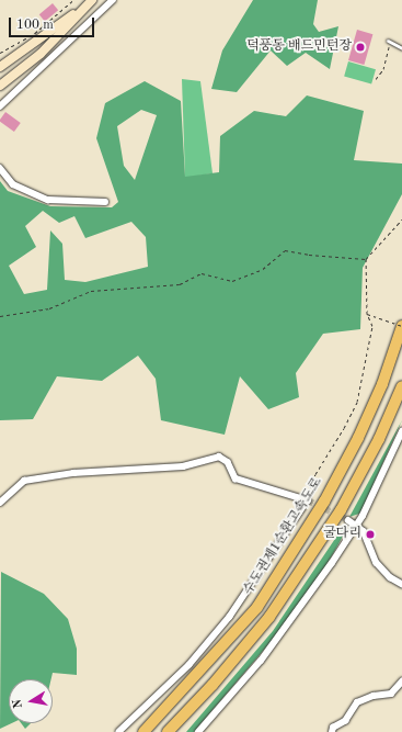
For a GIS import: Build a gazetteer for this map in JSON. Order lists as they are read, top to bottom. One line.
{"streets":{"highway":["수도권제1순환고속도로"]},"places":["덕풍동 배드민턴장","굴다리"],"scale_bar":"100 m","north":"left"}
